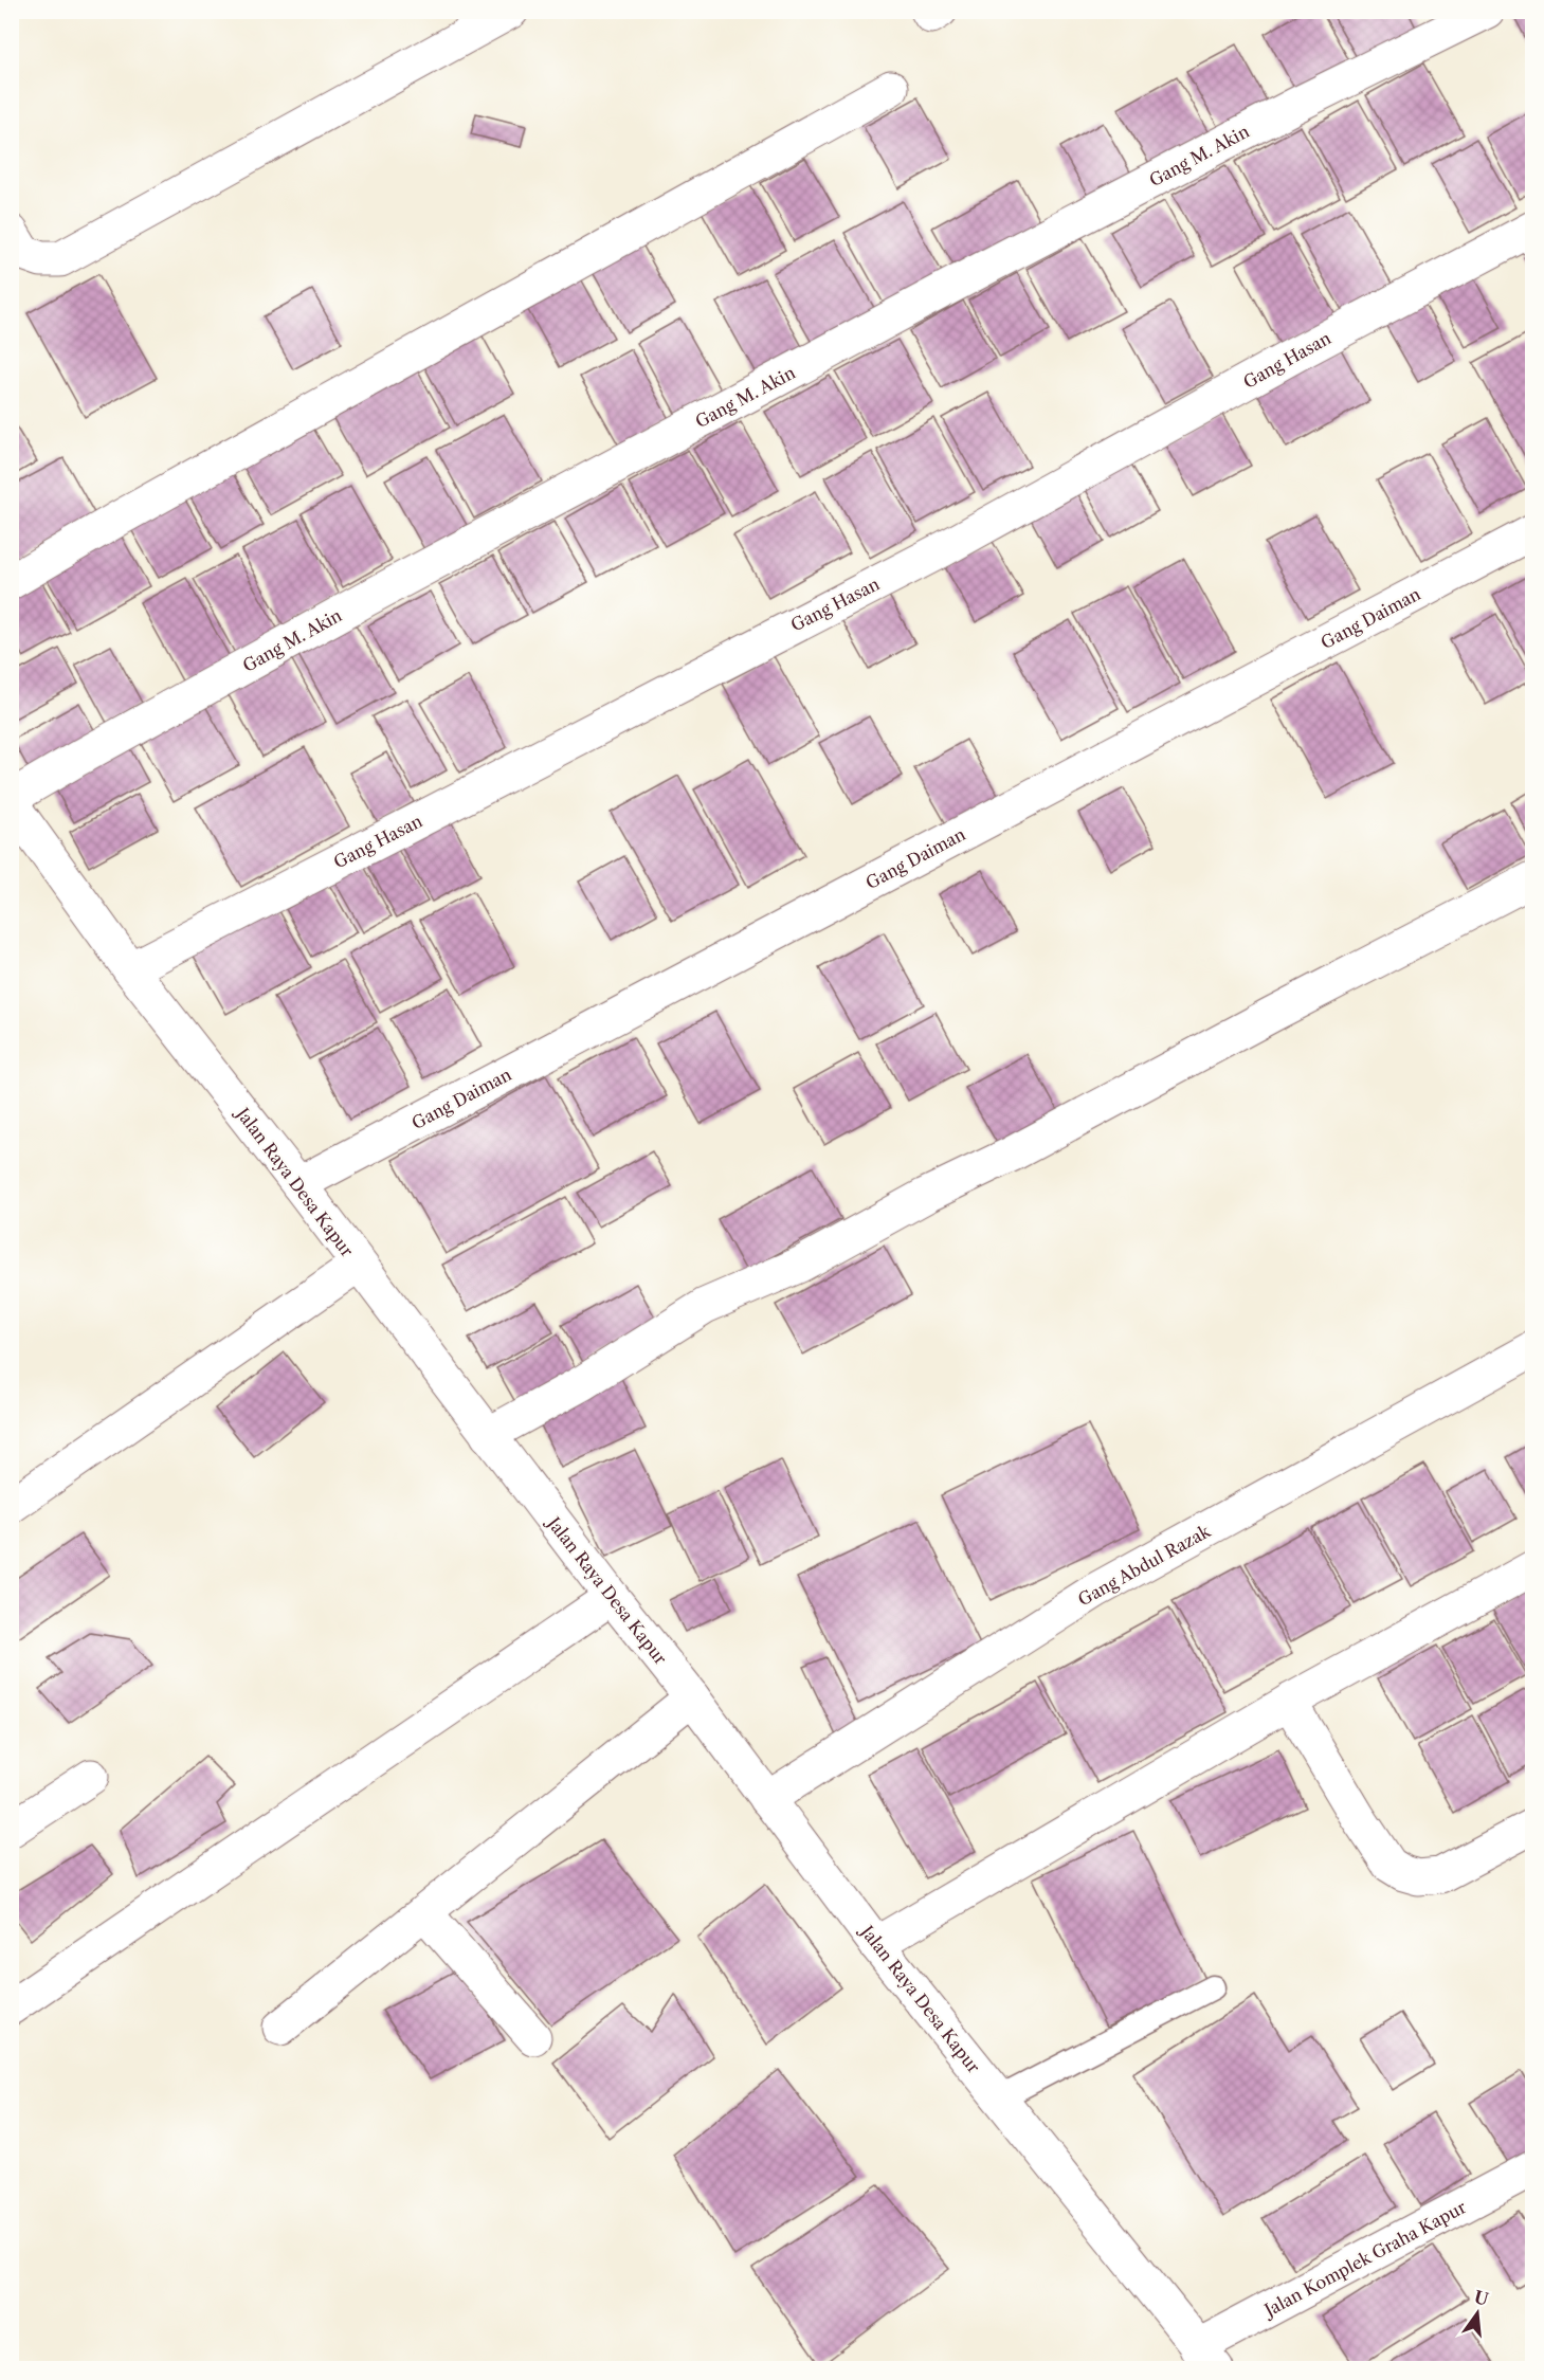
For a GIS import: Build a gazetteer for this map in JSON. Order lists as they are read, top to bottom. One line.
{"streets":{"street":["Gang M. Akin","Gang Hasan","Gang Daiman","Jalan Raya Desa Kapur","Gang Abdul Razak","Jalan Komplek Graha Kapur"]},"crossings":[["Gang M. Akin","Jalan Raya Desa Kapur"],["Gang Hasan","Jalan Raya Desa Kapur"],["Gang Daiman","Jalan Raya Desa Kapur"],["Jalan Raya Desa Kapur","Gang Abdul Razak"],["Jalan Raya Desa Kapur","Jalan Komplek Graha Kapur"]],"north":"top"}
